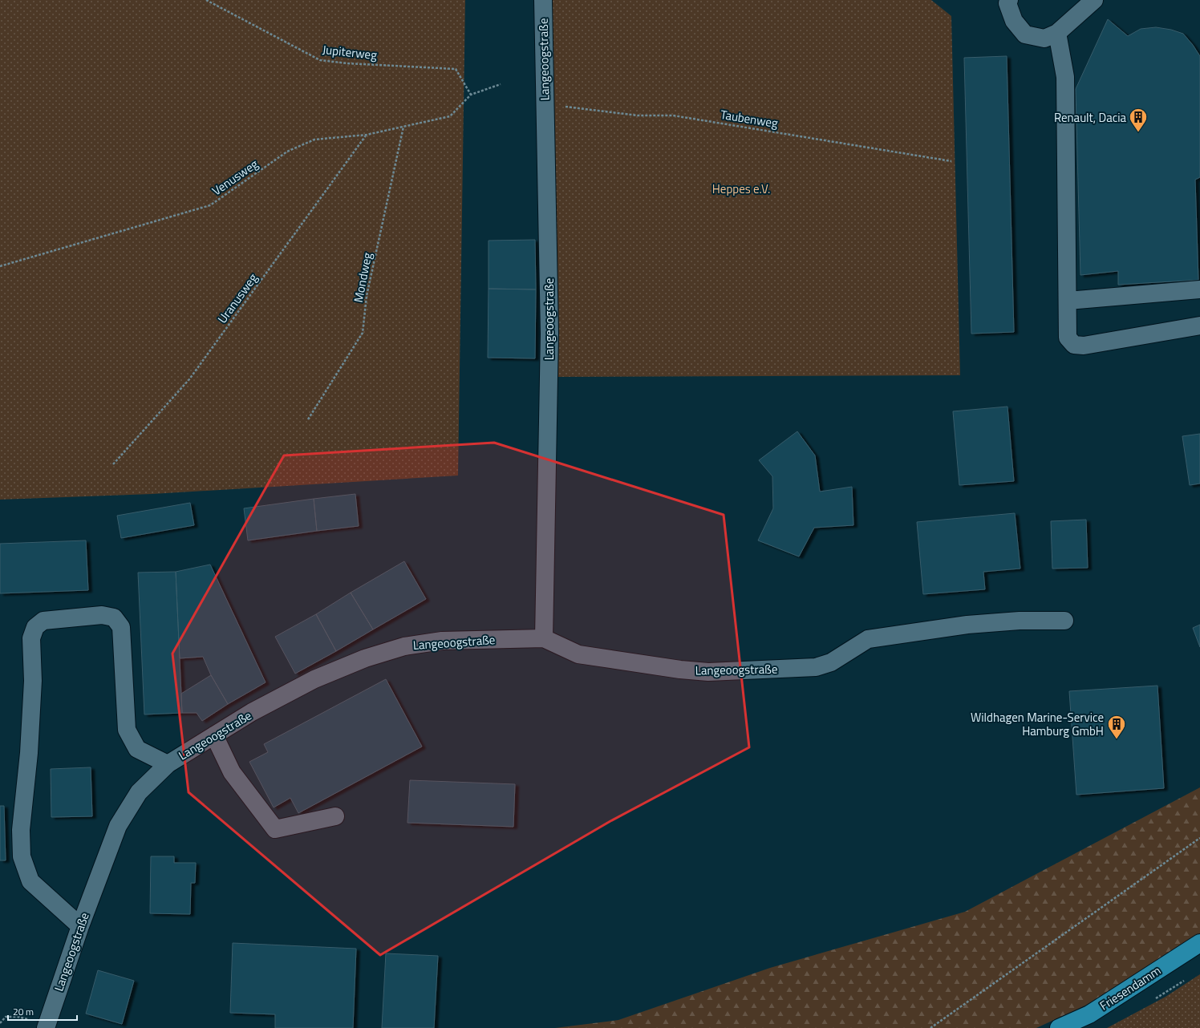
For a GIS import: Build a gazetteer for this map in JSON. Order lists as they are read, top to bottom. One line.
{"streets":{"main road":["Friesendamm"],"street":["Langeoogstraße"],"path":["Jupiterweg","Taubenweg","Venusweg","Mondweg","Uranusweg"]},"crossings":[["Jupiterweg","Venusweg"],["Langeoogstraße","Taubenweg"],["Venusweg","Mondweg"],["Venusweg","Uranusweg"]],"parks":["Heppes e.V."],"places":{"building":["Renault, Dacia","Wildhagen Marine-Service Hamburg GmbH"]},"scale_bar":"20 m"}
